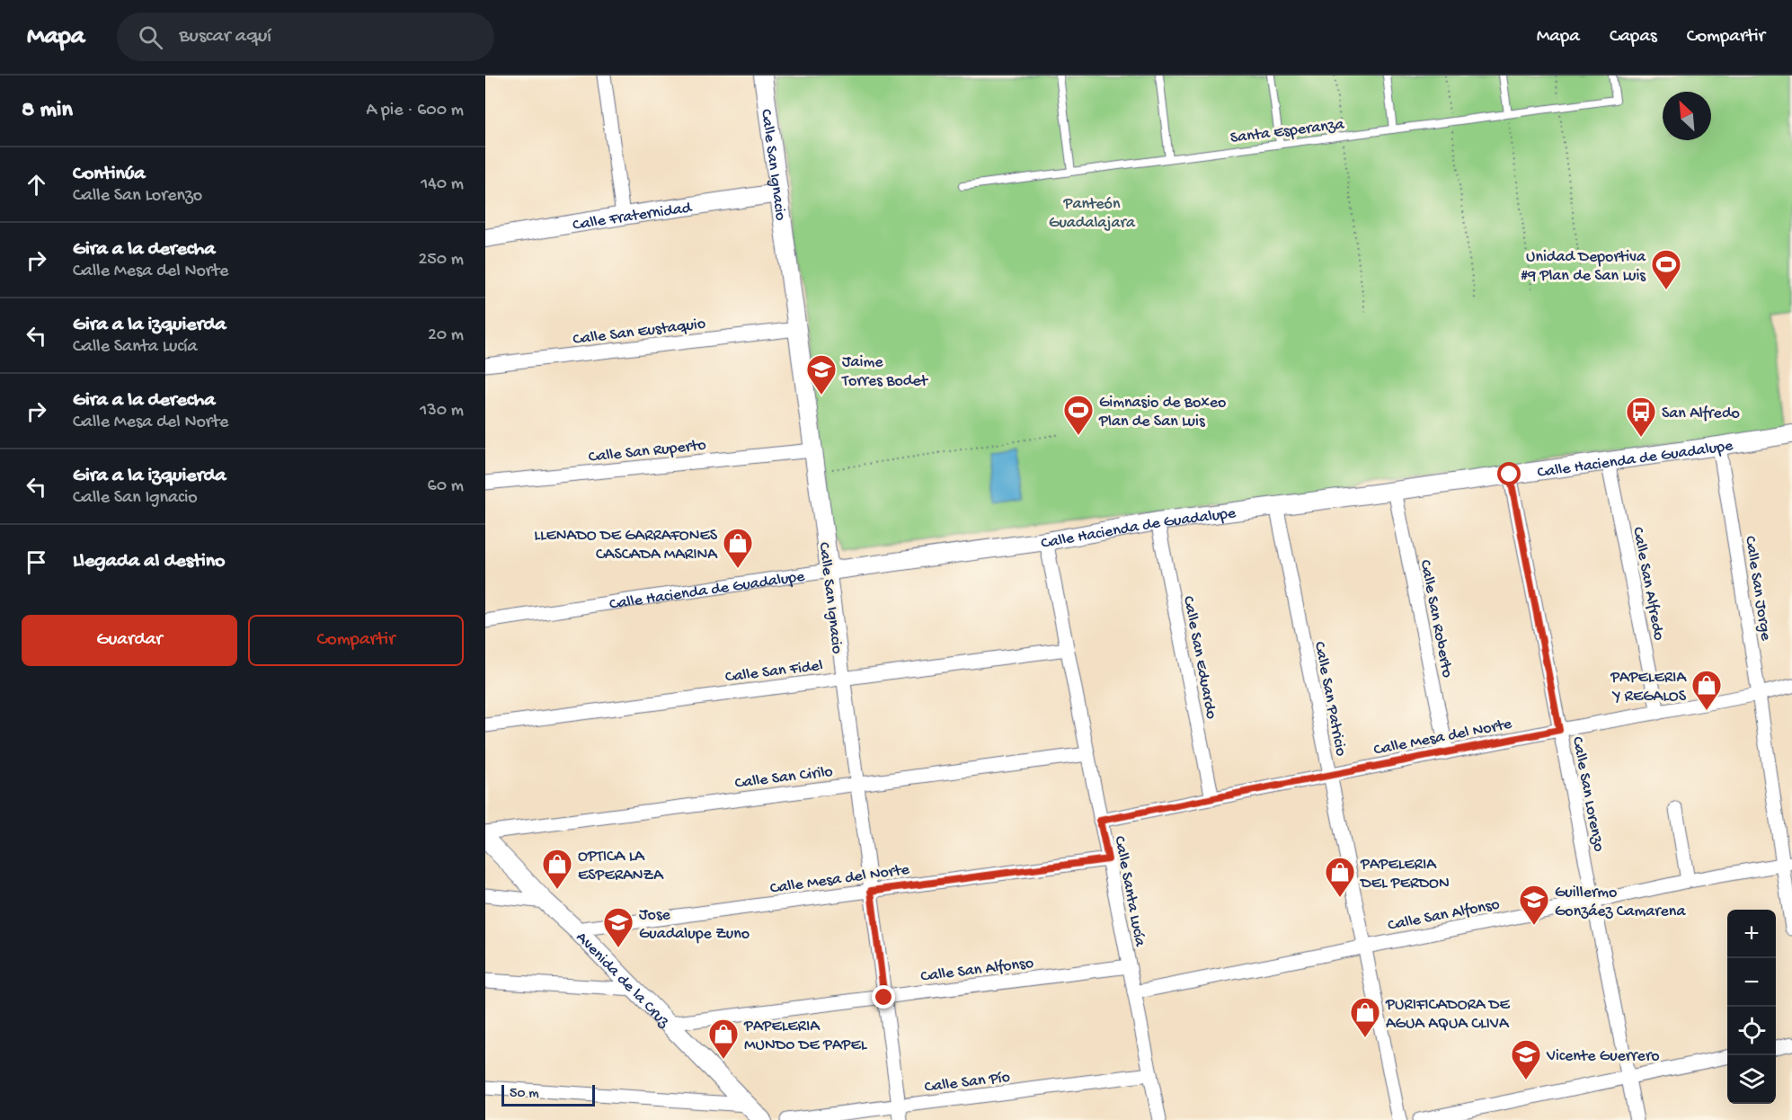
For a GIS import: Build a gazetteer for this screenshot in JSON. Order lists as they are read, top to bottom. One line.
{"streets":{"street":["Calle San Ignacio","Calle Fraternidad","Calle San Eustaquio","Calle San Ruperto","Calle Hacienda de Guadalupe","Calle San Alfredo","Calle San Jorge","Calle San Roberto","Calle San Eduardo","Calle San Fidel","Calle San Patricio","Calle Mesa del Norte","Calle San Cirilo","Calle San Lorenzo","Calle Santa Lucía","Calle San Alfonso","Avenida de la Cruz","Calle San Pío"],"lane":["Santa Esperanza"]},"crossings":[["Calle San Ignacio","Calle Fraternidad"],["Calle San Ignacio","Calle San Eustaquio"],["Calle San Ignacio","Calle San Ruperto"],["Calle San Ignacio","Calle Hacienda de Guadalupe"],["Calle San Ignacio","Calle San Fidel"],["Calle San Ignacio","Calle Mesa del Norte"],["Calle San Ignacio","Calle San Cirilo"],["Calle San Ignacio","Calle San Alfonso"],["Calle San Ignacio","Calle San Pío"],["Calle Hacienda de Guadalupe","Calle San Alfredo"],["Calle Hacienda de Guadalupe","Calle San Jorge"],["Calle Hacienda de Guadalupe","Calle San Roberto"],["Calle Hacienda de Guadalupe","Calle San Eduardo"],["Calle Hacienda de Guadalupe","Calle San Patricio"],["Calle Hacienda de Guadalupe","Calle San Lorenzo"],["Calle Hacienda de Guadalupe","Calle Santa Lucía"],["Calle San Alfredo","Calle Mesa del Norte"],["Calle San Jorge","Calle Mesa del Norte"],["Calle San Jorge","Calle San Alfonso"],["Calle San Roberto","Calle Mesa del Norte"],["Calle San Eduardo","Calle Mesa del Norte"],["Calle San Fidel","Calle Santa Lucía"],["Calle San Patricio","Calle Mesa del Norte"],["Calle San Patricio","Calle San Alfonso"],["Calle Mesa del Norte","Calle San Lorenzo"],["Calle Mesa del Norte","Calle Santa Lucía"],["Calle Mesa del Norte","Avenida de la Cruz"],["Calle San Cirilo","Calle Santa Lucía"],["Calle San Lorenzo","Calle San Alfonso"],["Calle Santa Lucía","Calle San Alfonso"],["Calle Santa Lucía","Calle San Pío"],["Calle San Alfonso","Avenida de la Cruz"]],"parks":["Panteón Guadalajara"],"places":{"sports":["Unidad Deportiva #9 Plan de San Luis","Gimnasio de Boxeo Plan de San Luis"],"school or university":["Jaime Torres Bodet","Guillermo Gonzáez Camarena","Jose Guadalupe Zuno","Vicente Guerrero"],"bus stop":["San Alfredo"],"shop":["LLENADO DE GARRAFONES CASCADA MARINA","PAPELERIA Y REGALOS","OPTICA LA ESPERANZA","PAPELERIA DEL PERDON","PURIFICADORA DE AGUA AQUA CLIVA","PAPELERIA MUND0 DE PAPEL"]},"scale_bar":"50 m","north":"top left","page":{"header":"Mapa","search":"Buscar aquí","nav":["Mapa","Capas","Compartir"],"heading":["8 min","A pie · 600 m"],"list":[["Continúa","Calle San Lorenzo","140 m"],["Gira a la derecha","Calle Mesa del Norte","250 m"],["Gira a la izquierda","Calle Santa Lucía","20 m"],["Gira a la derecha","Calle Mesa del Norte","130 m"],["Gira a la izquierda","Calle San Ignacio","60 m"],"Llegada al destino"],"buttons":["Guardar","Compartir"],"map_buttons":["+","−"],"scale":"50 m"}}
